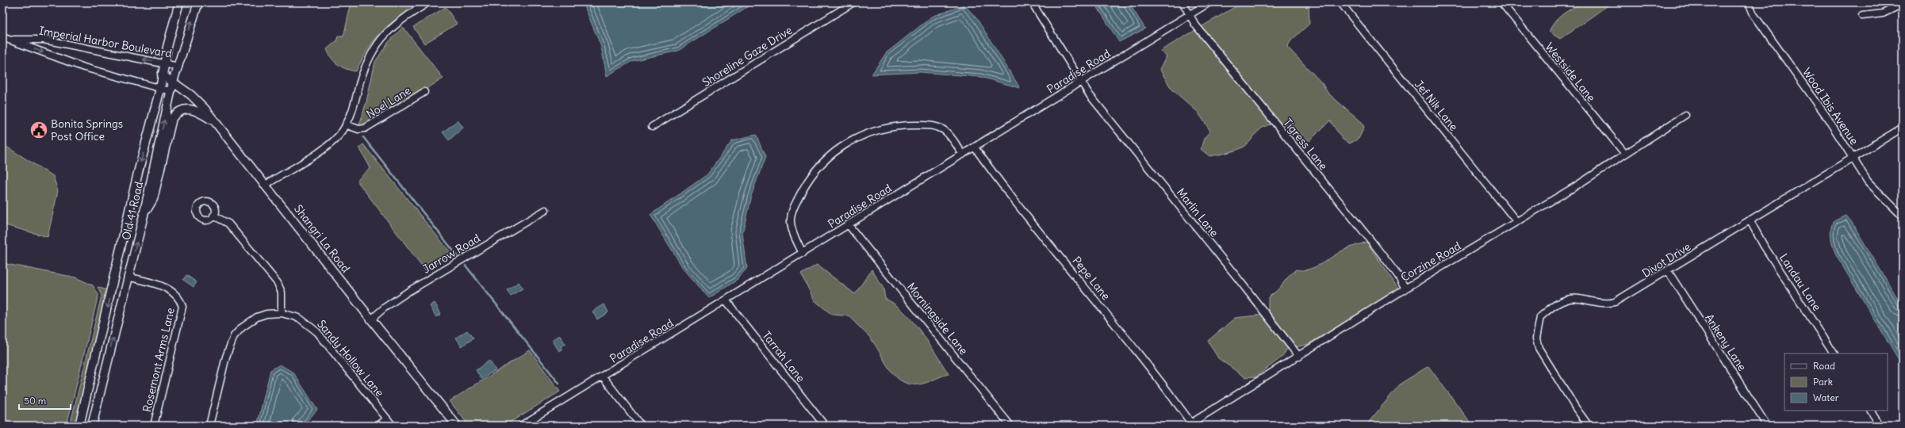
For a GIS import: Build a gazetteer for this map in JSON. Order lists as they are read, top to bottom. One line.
{"streets":{"street":["Imperial Harbor Boulevard","Shoreline Gaze Drive","Paradise Road","Westside Lane","Noel Lane","Jef Nik Lane","Wood Ibis Avenue","Tigress Lane","Old 41 Road","Marlin Lane","Shangri La Road","Jarrow Road","Divot Drive","Corzine Road","Pepe Lane","Landau Lane","Morningside Lane","Ankeny Lane","Tarrah Lane","Sandy Hollow Lane","Rosemont Arms Lane"]},"crossings":[["Imperial Harbor Boulevard","Old 41 Road"],["Paradise Road","Tigress Lane"],["Paradise Road","Marlin Lane"],["Paradise Road","Pepe Lane"],["Paradise Road","Morningside Lane"],["Paradise Road","Tarrah Lane"],["Westside Lane","Corzine Road"],["Jef Nik Lane","Corzine Road"],["Wood Ibis Avenue","Divot Drive"],["Tigress Lane","Corzine Road"],["Old 41 Road","Shangri La Road"],["Old 41 Road","Rosemont Arms Lane"],["Marlin Lane","Corzine Road"],["Shangri La Road","Jarrow Road"],["Divot Drive","Landau Lane"],["Divot Drive","Ankeny Lane"],["Corzine Road","Pepe Lane"]],"places":{"public building":["Bonita Springs Post Office"]},"legend":["Road","Park","Water"],"scale_bar":"50 m"}
